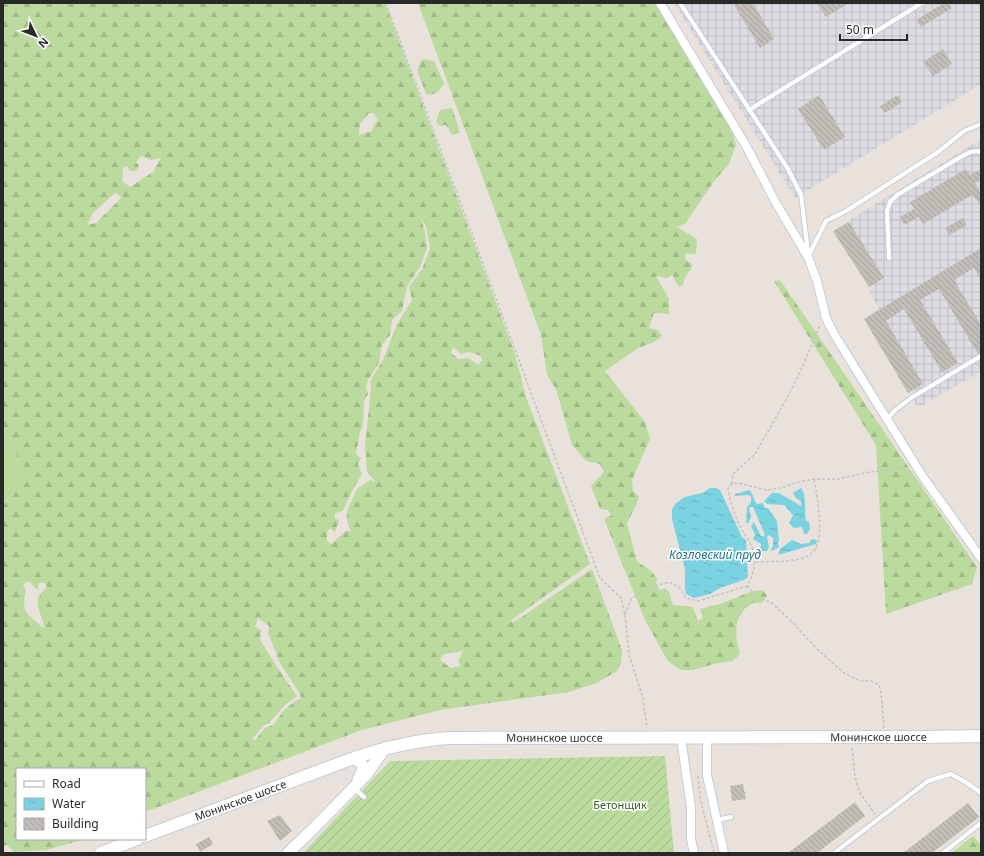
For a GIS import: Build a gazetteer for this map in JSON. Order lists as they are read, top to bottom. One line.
{"streets":{"main road":["Монинское шоссе"]},"water":["Козловский пруд"],"parks":["Бетонщик"],"legend":["Road","Water","Building"],"scale_bar":"50 m","north":"bottom right"}
